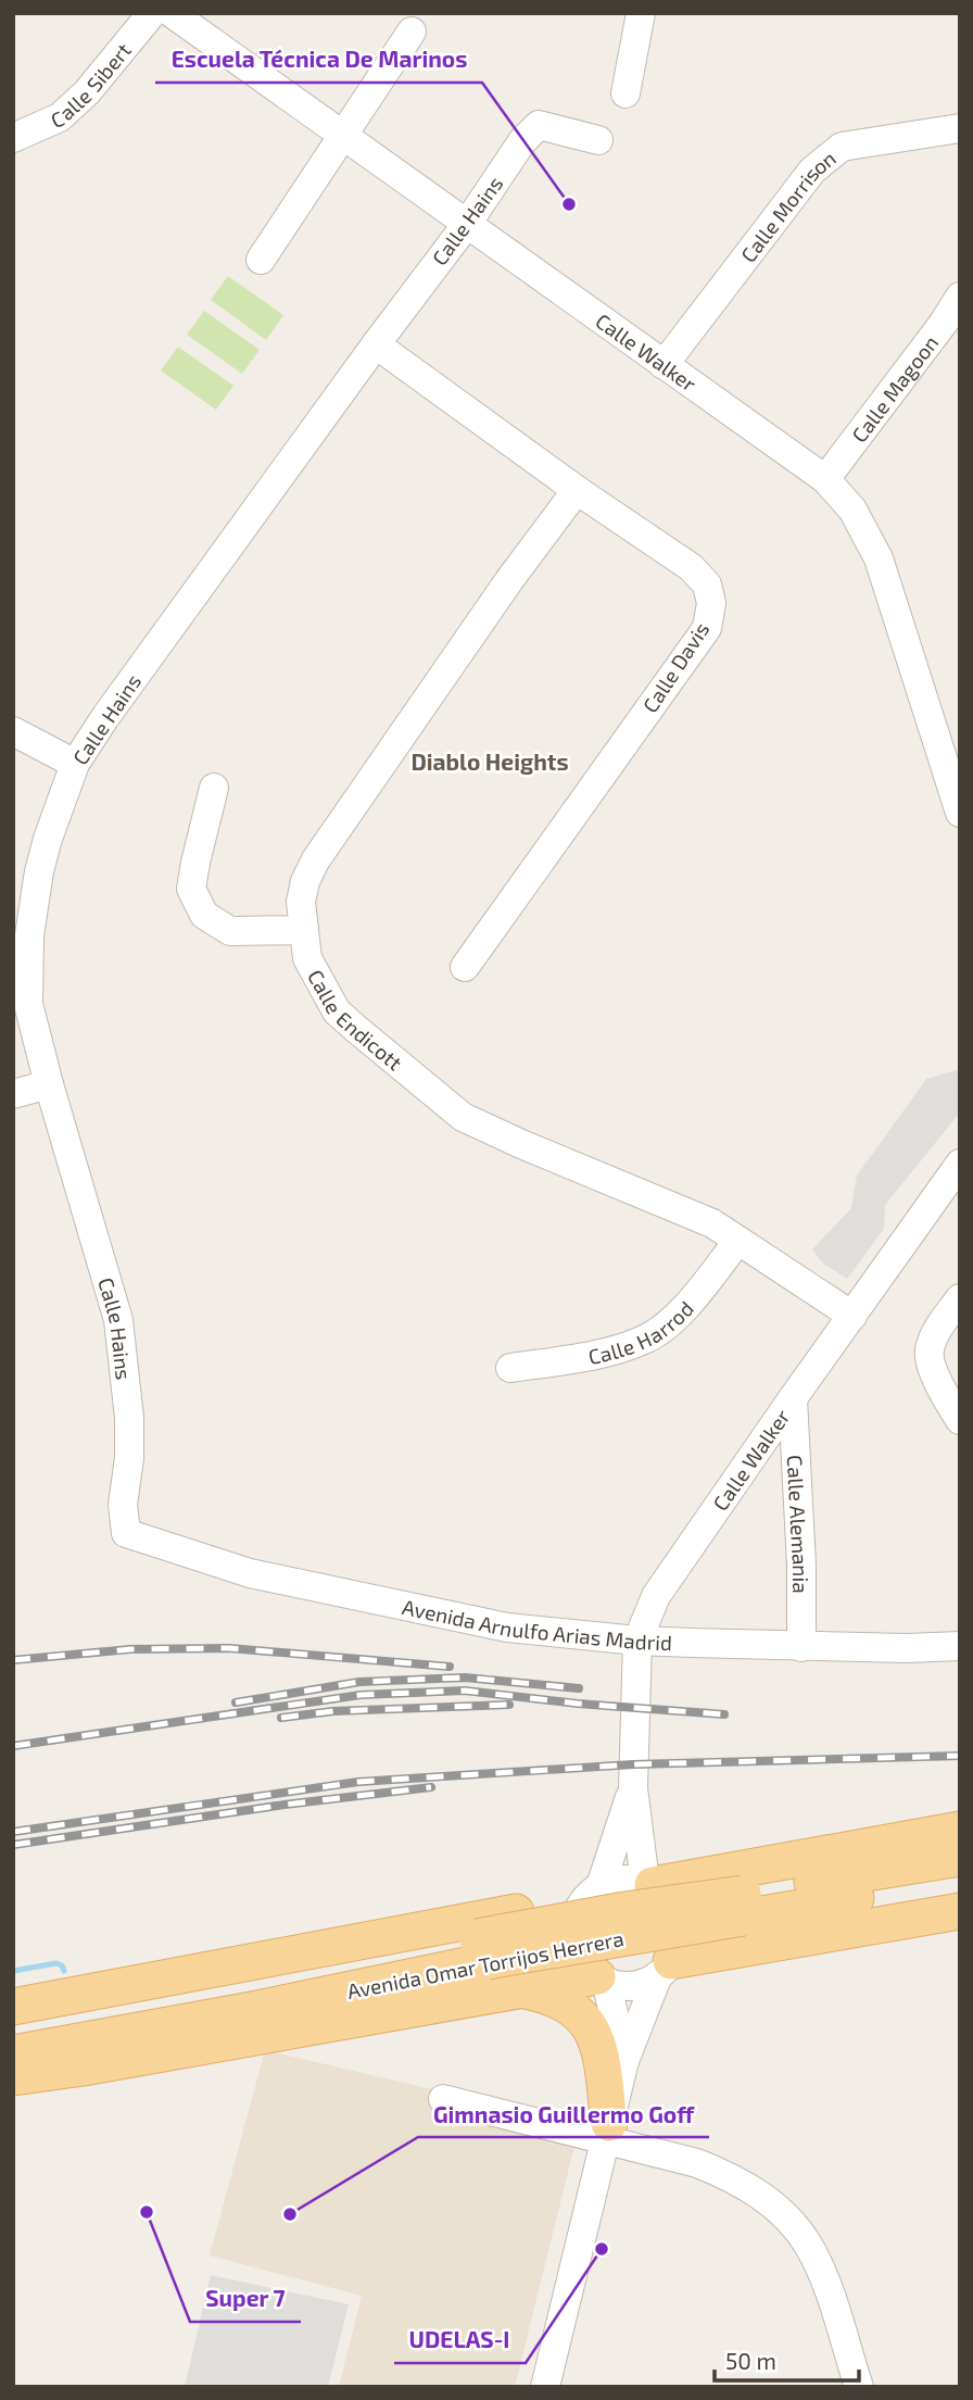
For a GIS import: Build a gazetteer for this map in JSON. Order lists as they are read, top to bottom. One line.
{"streets":{"main road":["Avenida Omar Torrijos Herrera"],"street":["Calle Sibert","Calle Morrison","Calle Hains","Calle Walker","Calle Magoon","Calle Davis","Calle Endicott","Calle Harrod","Calle Alemania","Avenida Arnulfo Arias Madrid"]},"crossings":[["Calle Morrison","Calle Walker"],["Calle Hains","Calle Walker"],["Calle Hains","Calle Davis"],["Calle Hains","Avenida Arnulfo Arias Madrid"],["Calle Walker","Calle Magoon"],["Calle Walker","Calle Endicott"],["Calle Walker","Calle Alemania"],["Calle Walker","Avenida Arnulfo Arias Madrid"],["Calle Davis","Calle Endicott"],["Calle Endicott","Calle Harrod"],["Calle Alemania","Avenida Arnulfo Arias Madrid"]],"districts":["Diablo Heights"],"places":["Escuela Técnica De Marinos","Super 7","Gimnasio Guillermo Goff","UDELAS-I"],"scale_bar":"50 m"}
